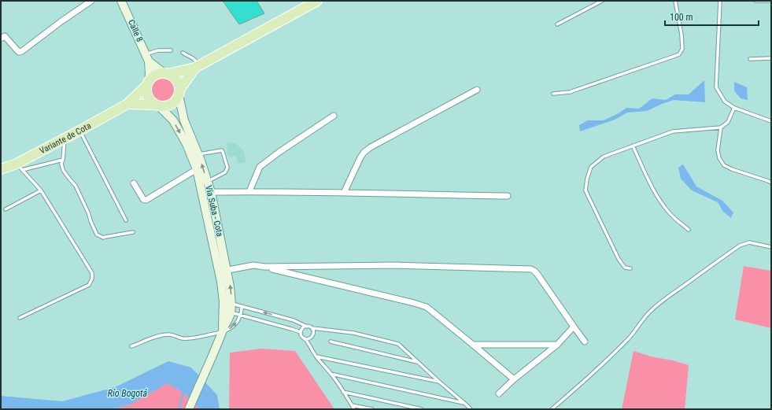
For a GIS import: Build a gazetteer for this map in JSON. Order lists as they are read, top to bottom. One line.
{"streets":{"main road":["Calle 8","Variante de Cota","Vía Suba - Cota"]},"crossings":[["Variante de Cota","Vía Suba - Cota"]],"water":["Río Bogotá"],"scale_bar":"100 m"}
